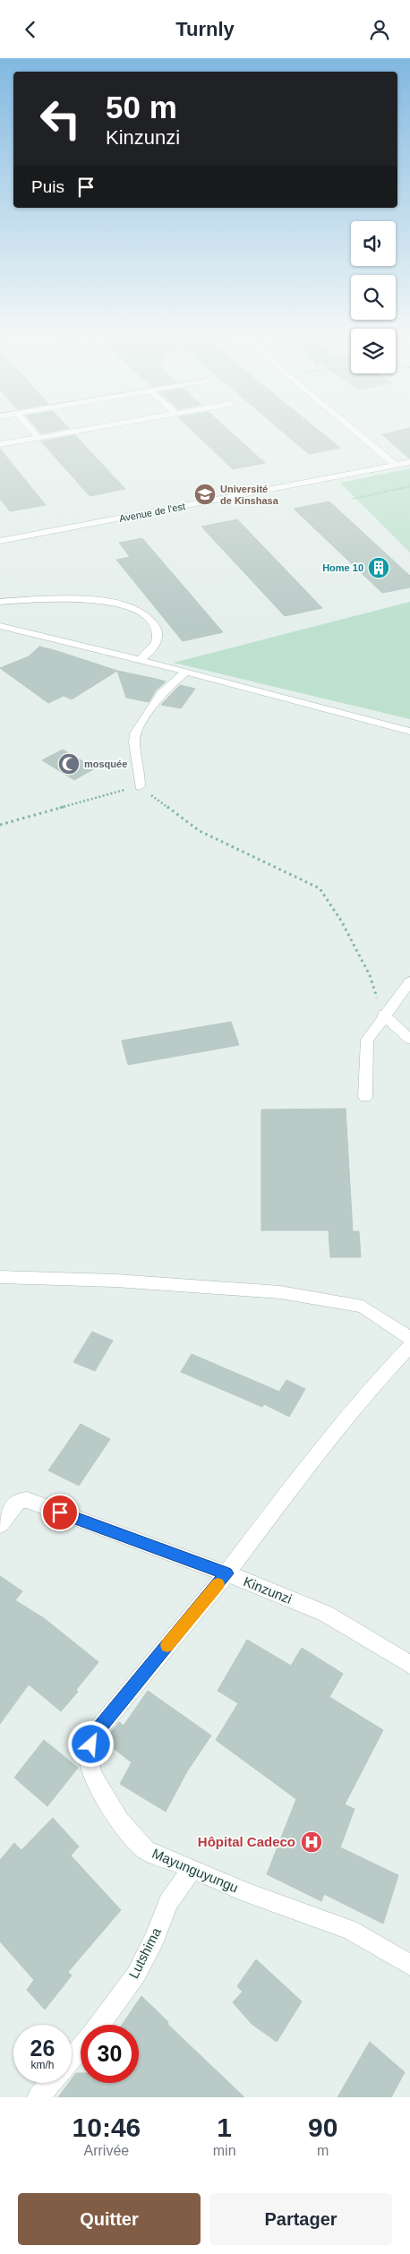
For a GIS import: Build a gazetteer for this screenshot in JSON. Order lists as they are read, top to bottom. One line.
{"streets":{"street":["Avenue de l'est","Kinzunzi","Mayunguyungu","Lutshima"]},"crossings":[["Kinzunzi","Mayunguyungu"],["Mayunguyungu","Lutshima"]],"places":{"school or university":["Université de Kinshasa"],"building":["Home 10"],"mosque":["mosquée"],"hospital":["Hôpital Cadeco"]},"page":{"header":"Turnly","turn":["50 m","Kinzunzi"],"then":"Puis","speed":"26 km/h","limit":"30","eta":["10:46","Arrivée","1","min","90","m"],"buttons":["Quitter","Partager"]}}
